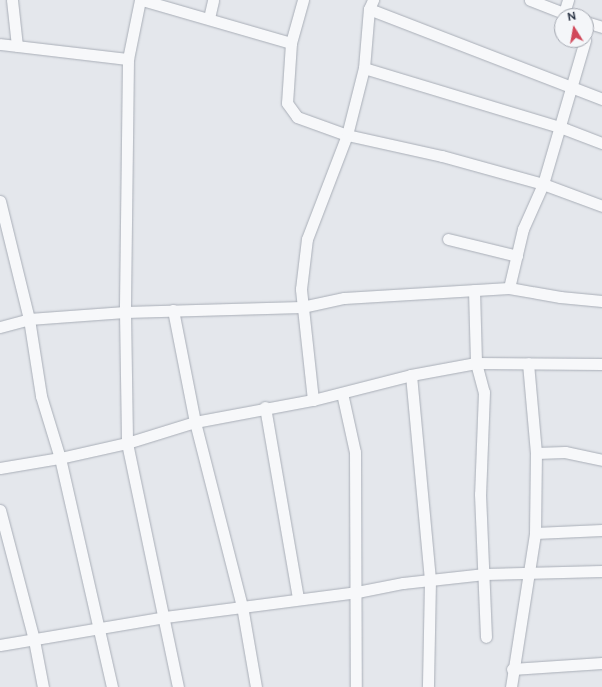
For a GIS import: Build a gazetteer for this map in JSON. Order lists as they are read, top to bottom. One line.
{"north":"top"}
